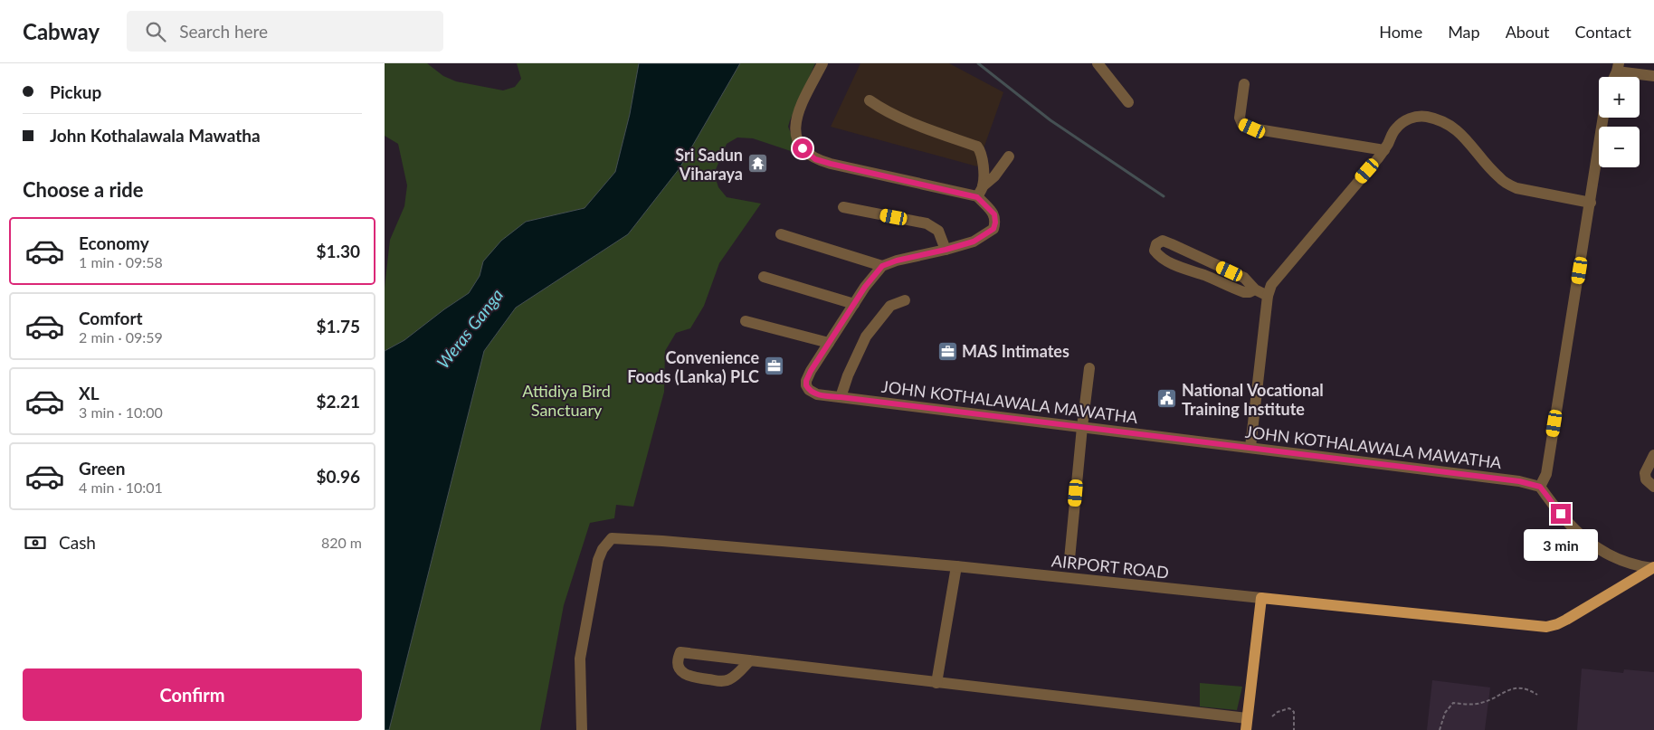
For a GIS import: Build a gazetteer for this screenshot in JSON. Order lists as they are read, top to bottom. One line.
{"streets":{"street":["JOHN KOTHALAWALA MAWATHA","AIRPORT ROAD"]},"water":["Weras Ganga"],"parks":["Attidiya Bird Sanctuary"],"places":{"temple":["Sri Sadun Viharaya"],"office":["MAS Intimates","Convenience Foods (Lanka) PLC"],"public building":["National Vocational Training Institute"]},"page":{"header":"Cabway","search":"Search here","nav":["Home","Map","About","Contact"],"banner":["Pickup","John Kothalawala Mawatha"],"map_buttons":["+","−"],"heading":"Choose a ride","list":[{"name":"Economy","note":"1 min · 09:58","value":"$1.30"},{"name":"Comfort","note":"2 min · 09:59","value":"$1.75"},{"name":"XL","note":"3 min · 10:00","value":"$2.21"},{"name":"Green","note":"4 min · 10:01","value":"$0.96"}],"pay":["Cash","820 m"],"bubble":"3 min","buttons":"Confirm"}}
